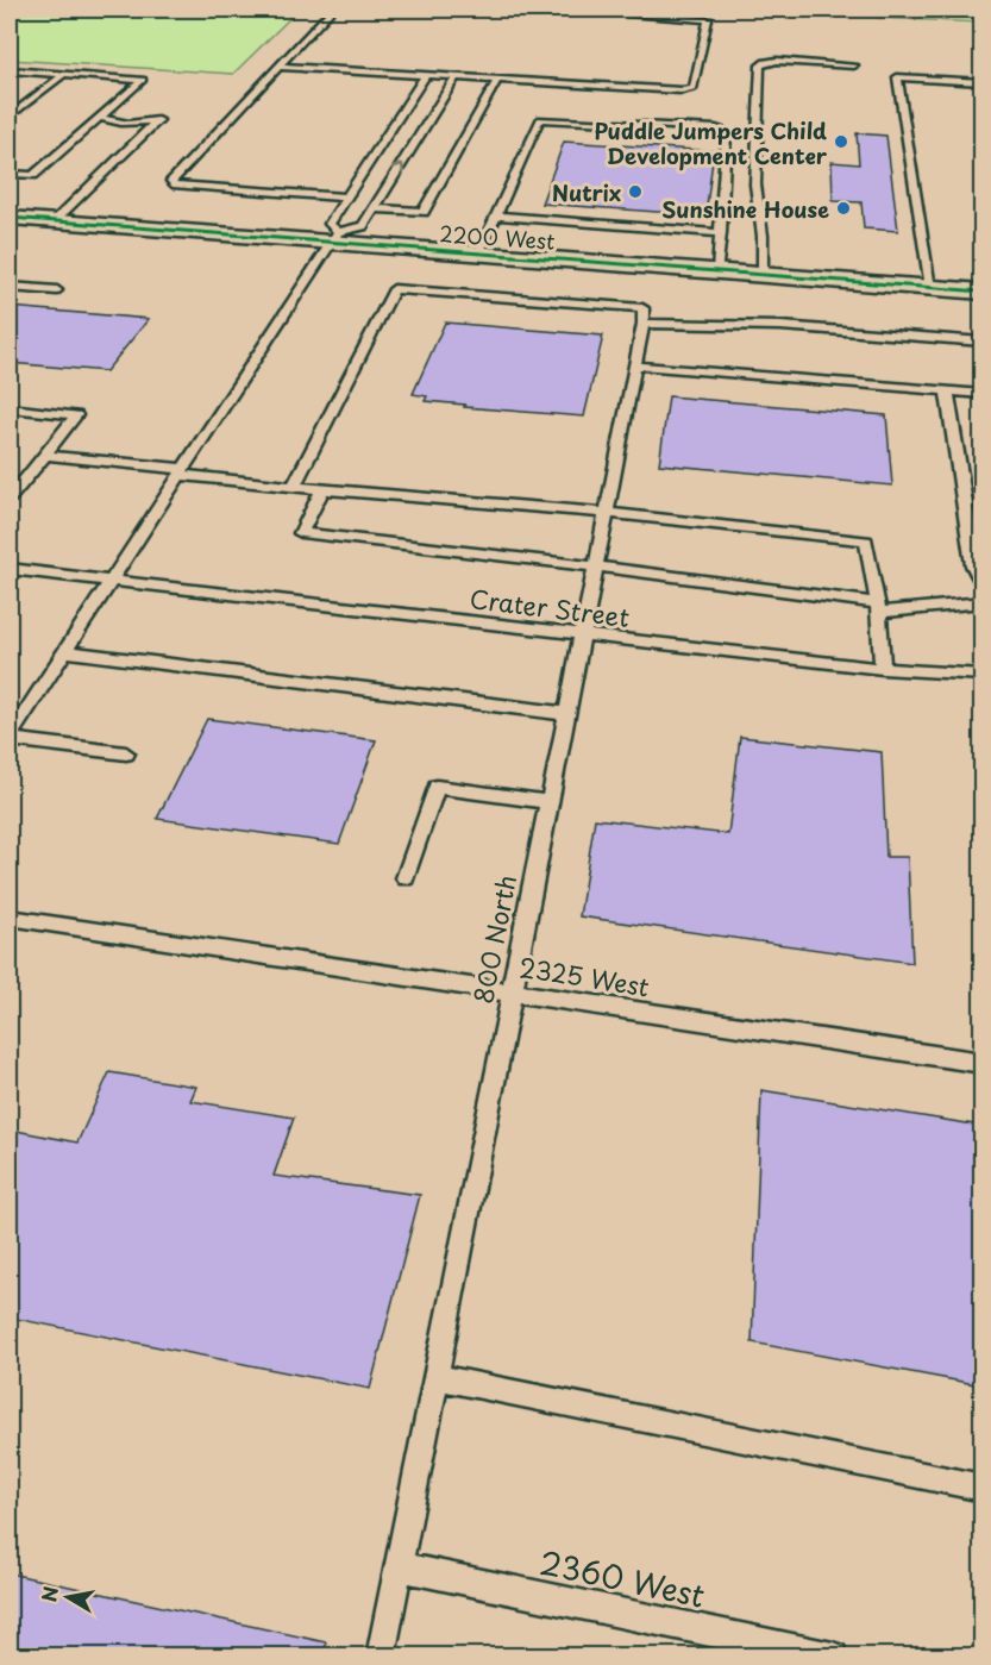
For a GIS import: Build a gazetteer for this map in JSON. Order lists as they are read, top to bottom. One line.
{"streets":{"street":["2200 West"],"lane":["Crater Street","800 North","2325 West","2360 West"]},"crossings":[["Crater Street","800 North"],["800 North","2325 West"],["800 North","2360 West"]],"places":["Puddle Jumpers Child Development Center","Nutrix","Sunshine House"],"north":"left"}
